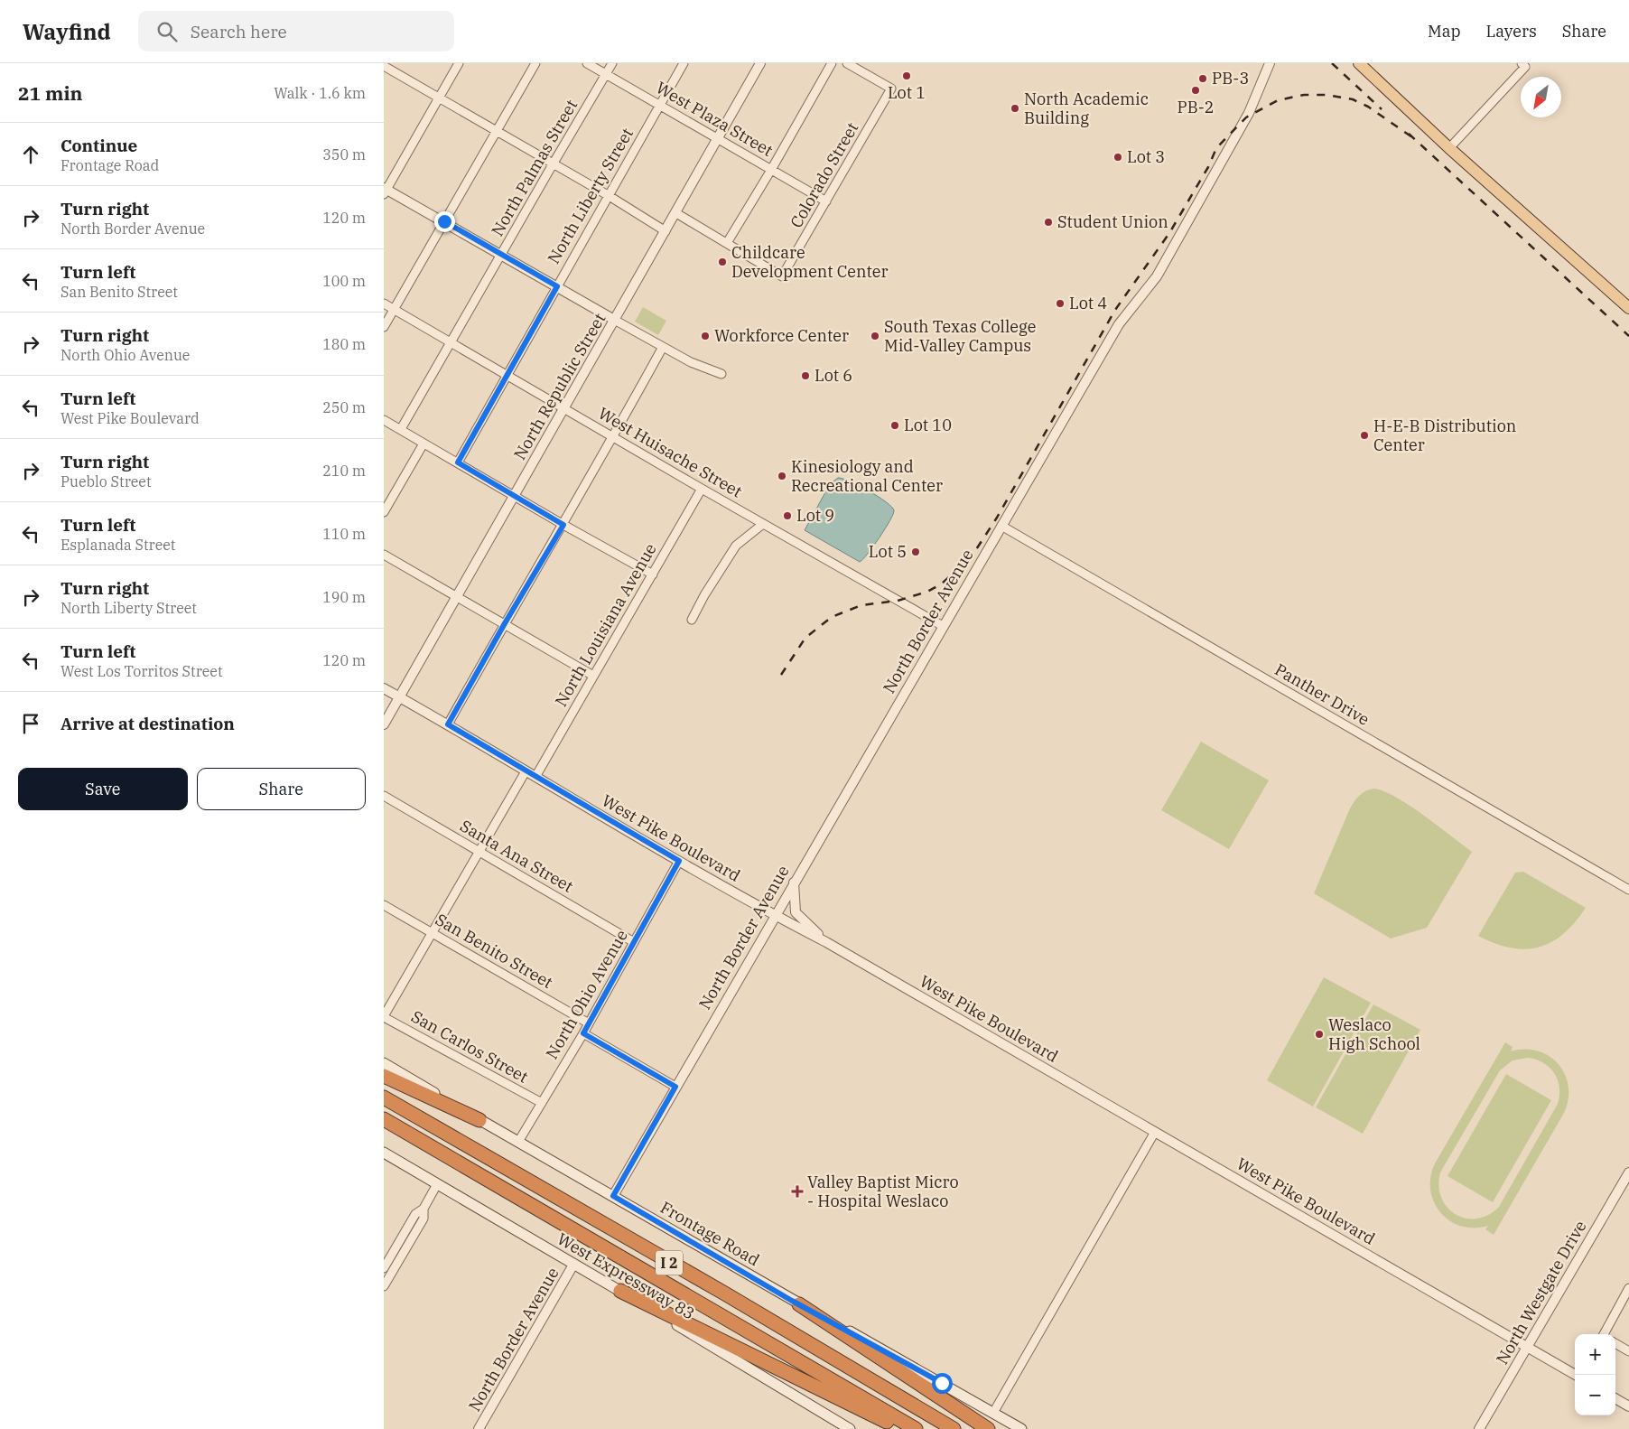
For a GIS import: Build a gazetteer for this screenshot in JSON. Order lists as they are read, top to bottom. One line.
{"streets":{"highway":["I 2"],"main road":["Frontage Road","West Expressway 83"],"street":["West Plaza Street","North Palmas Street","Colorado Street","North Liberty Street","North Republic Street","West Huisache Street","North Border Avenue","North Louisiana Avenue","Panther Drive","West Pike Boulevard","Santa Ana Street","San Benito Street","North Ohio Avenue","San Carlos Street","North Westgate Drive"]},"crossings":[["West Plaza Street","North Palmas Street"],["West Plaza Street","Colorado Street"],["West Plaza Street","North Liberty Street"],["West Plaza Street","North Republic Street"],["North Palmas Street","West Huisache Street"],["North Liberty Street","West Huisache Street"],["North Republic Street","West Huisache Street"],["North Republic Street","West Pike Boulevard"],["West Huisache Street","North Border Avenue"],["West Huisache Street","North Louisiana Avenue"],["North Border Avenue","Panther Drive"],["North Border Avenue","West Pike Boulevard"],["North Border Avenue","Frontage Road"],["North Border Avenue","West Expressway 83"],["North Louisiana Avenue","West Pike Boulevard"],["West Pike Boulevard","North Ohio Avenue"],["West Pike Boulevard","North Westgate Drive"],["Santa Ana Street","North Ohio Avenue"],["San Benito Street","North Ohio Avenue"],["North Ohio Avenue","San Carlos Street"],["North Ohio Avenue","Frontage Road"]],"places":{"other":["Lot 1","PB-3","PB-2","North Academic Building","Lot 3","Student Union","Childcare Development Center","Lot 4","Workforce Center","South Texas College Mid-Valley Campus","Lot 6","Lot 10","H-E-B Distribution Center","Kinesiology and Recreational Center","Lot 9","Lot 5","Weslaco High School"],"health":["Valley Baptist Micro - Hospital Weslaco"]},"north":"bottom left","page":{"header":"Wayfind","search":"Search here","nav":["Map","Layers","Share"],"heading":["21 min","Walk · 1.6 km"],"list":[["Continue","Frontage Road","350 m"],["Turn right","North Border Avenue","120 m"],["Turn left","San Benito Street","100 m"],["Turn right","North Ohio Avenue","180 m"],["Turn left","West Pike Boulevard","250 m"],["Turn right","Pueblo Street","210 m"],["Turn left","Esplanada Street","110 m"],["Turn right","North Liberty Street","190 m"],["Turn left","West Los Torritos Street","120 m"],"Arrive at destination"],"buttons":["Save","Share"],"map_buttons":["+","−"]}}
